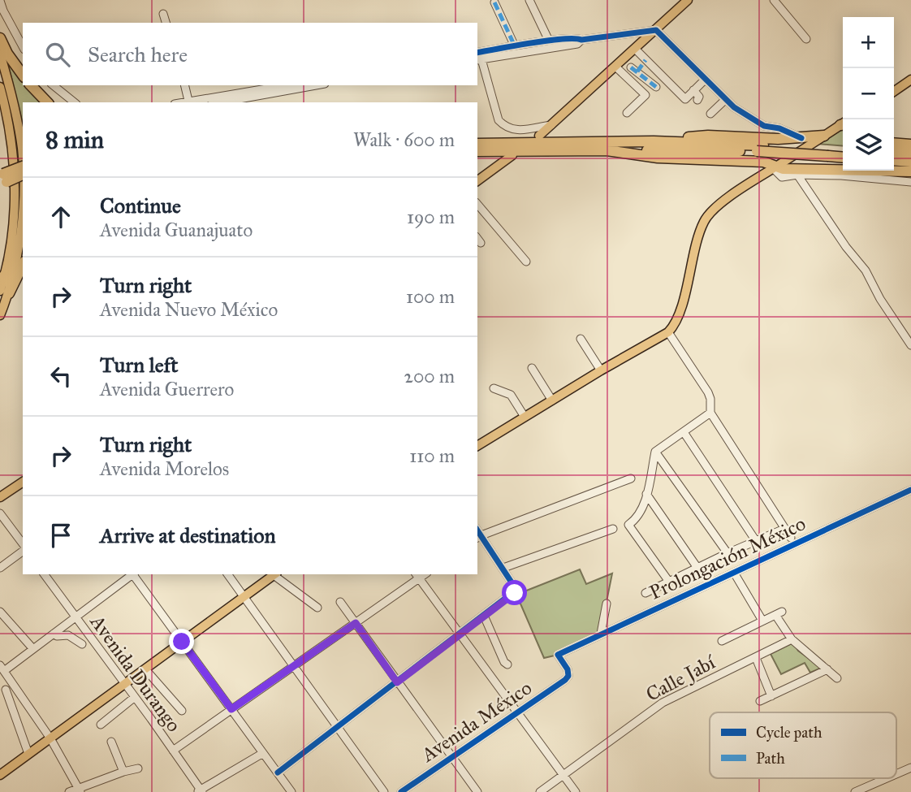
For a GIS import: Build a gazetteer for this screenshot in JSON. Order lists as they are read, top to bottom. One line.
{"streets":{"street":["Prolongación México","Avenida Durango","Calle Jabí","Avenida México"]},"crossings":[["Prolongación México","Avenida México"]],"legend":["Cycle path","Path"],"page":{"map_buttons":["+","−"],"search":"Search here","heading":["8 min","Walk · 600 m"],"list":[["Continue","Avenida Guanajuato","190 m"],["Turn right","Avenida Nuevo México","100 m"],["Turn left","Avenida Guerrero","200 m"],["Turn right","Avenida Morelos","110 m"],"Arrive at destination"]}}
